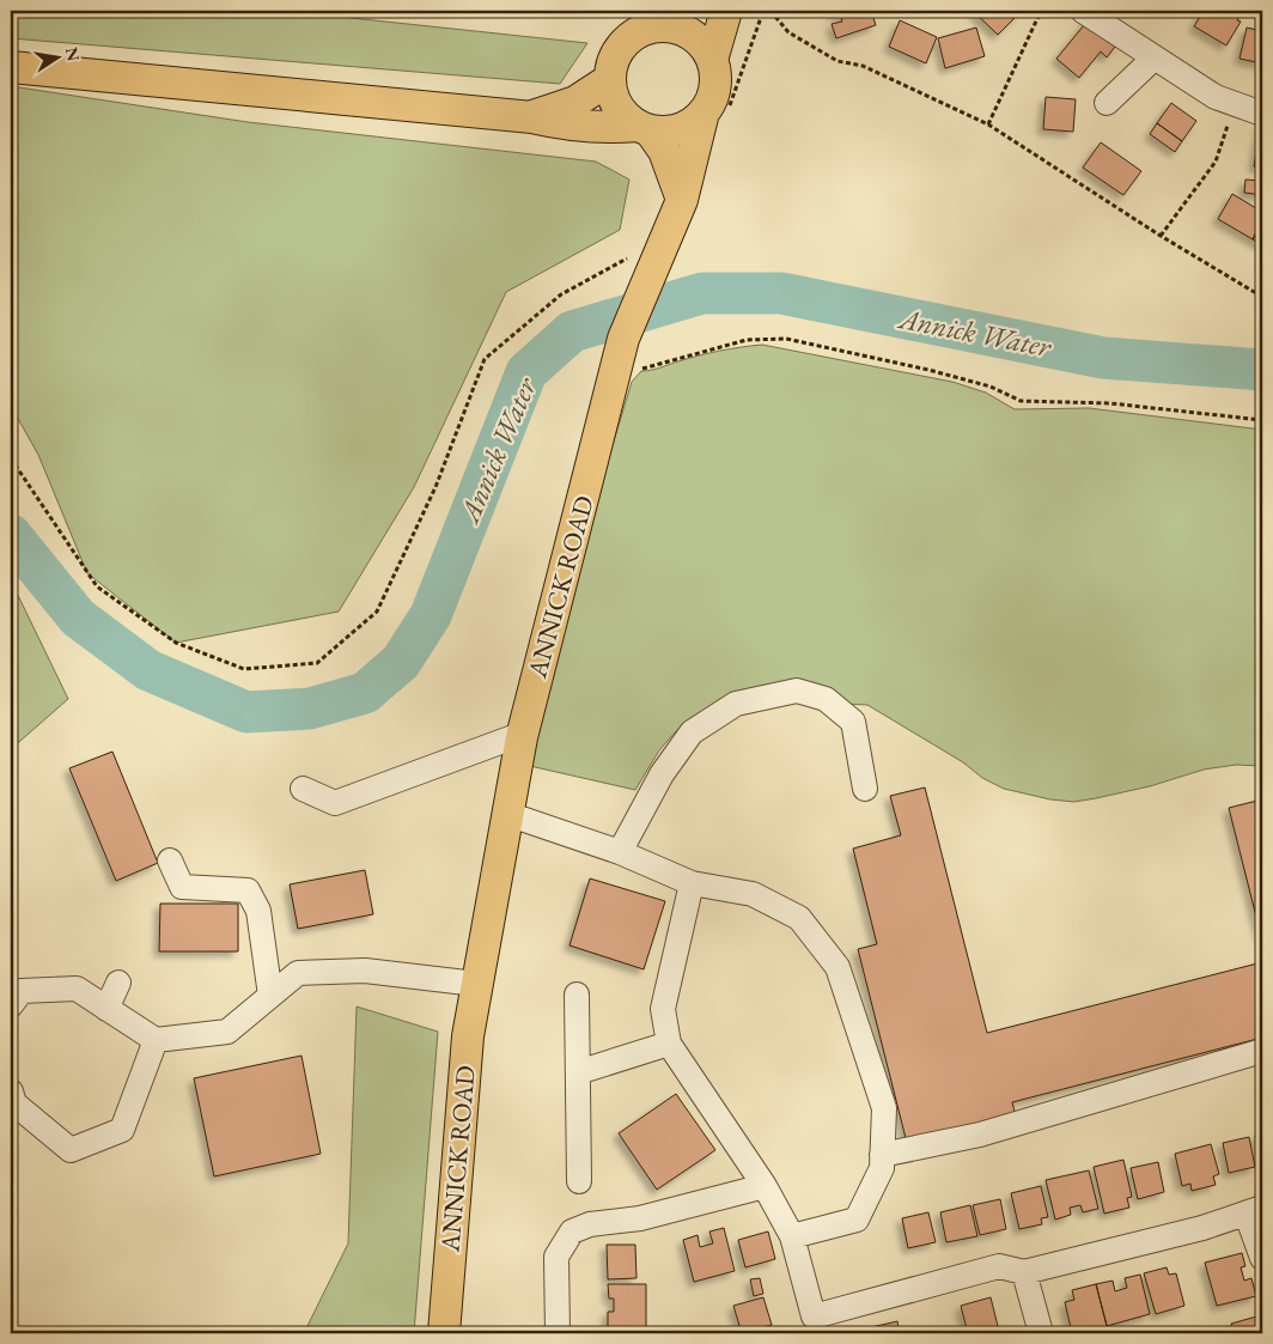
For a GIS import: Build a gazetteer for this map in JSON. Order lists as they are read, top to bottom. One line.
{"streets":{"main road":["ANNICK ROAD"]},"water":["Annick Water"],"north":"right"}
